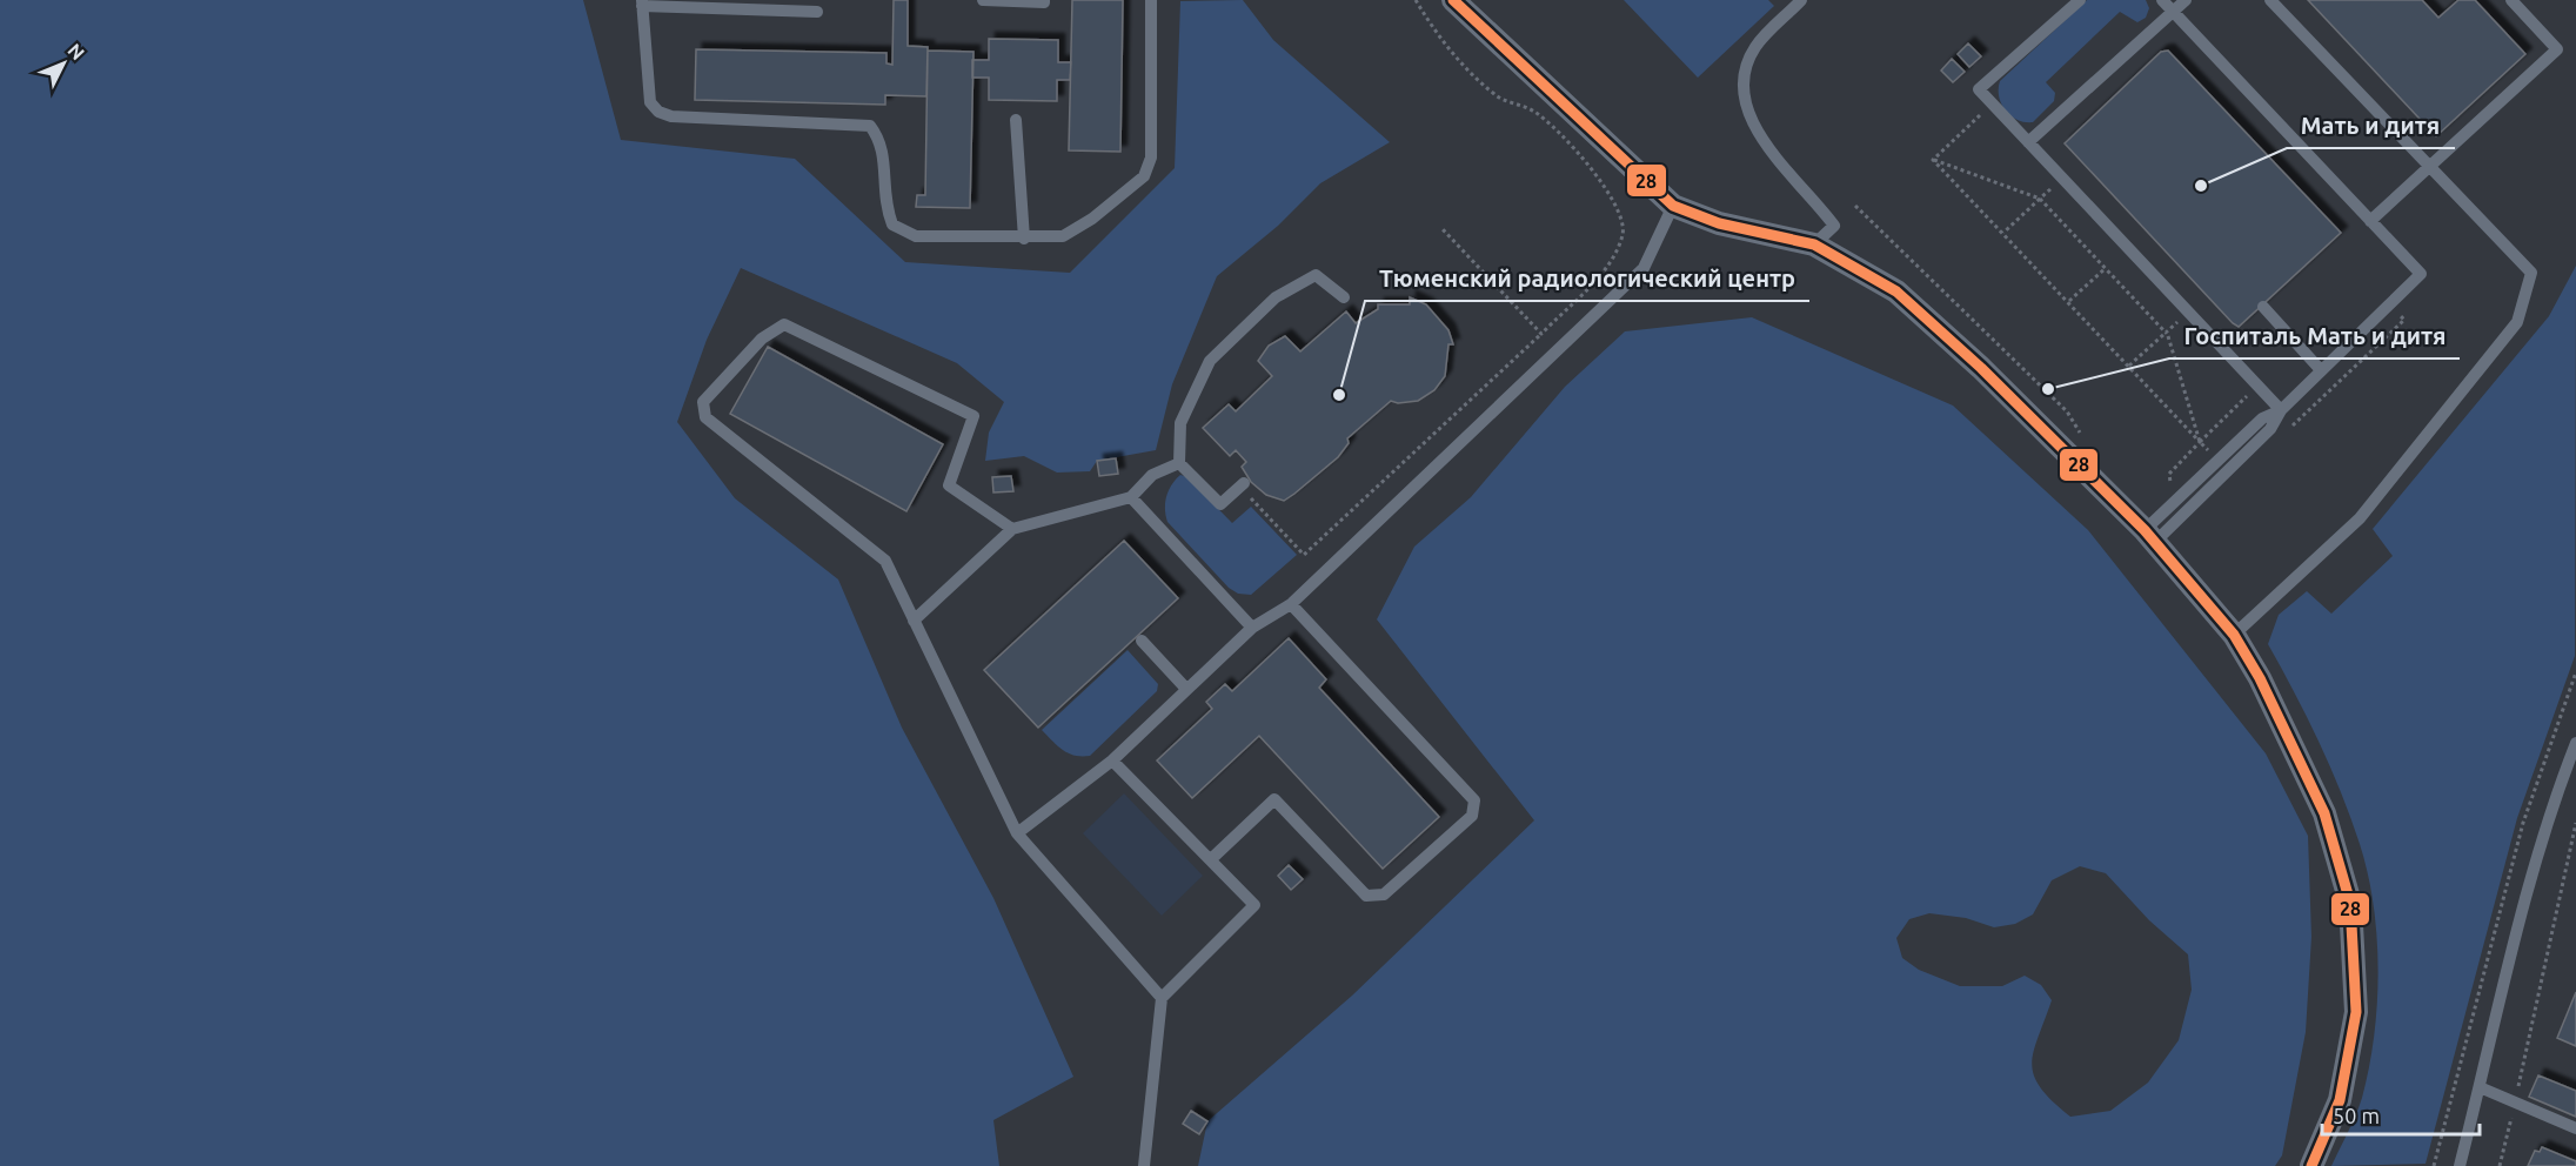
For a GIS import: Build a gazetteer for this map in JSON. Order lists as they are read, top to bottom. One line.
{"places":["Мать и дитя","Госпиталь Мать и дитя","Тюменский радиологический центр"],"lines":["transit line 28"],"scale_bar":"50 m","north":"top right"}
